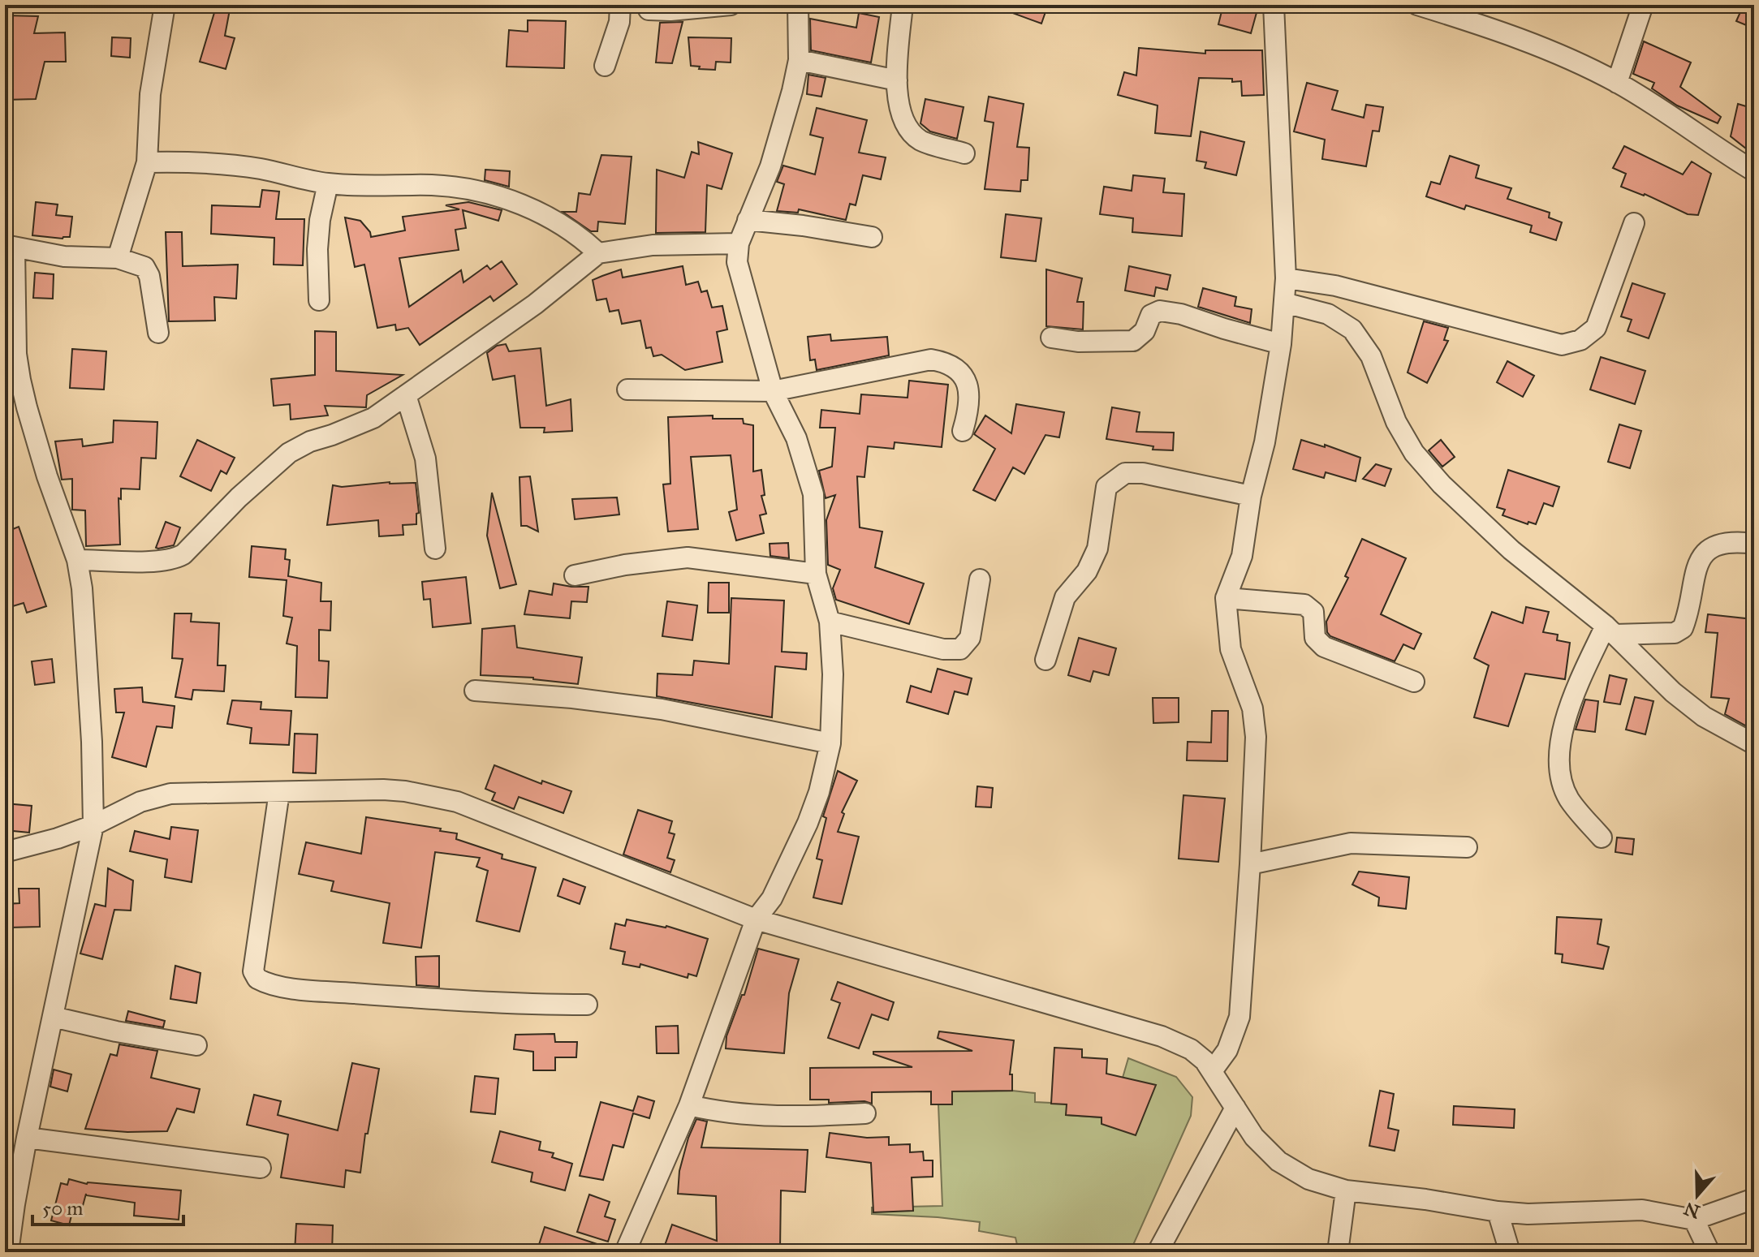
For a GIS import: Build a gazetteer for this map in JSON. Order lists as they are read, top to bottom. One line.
{"scale_bar":"50 m","north":"bottom"}
